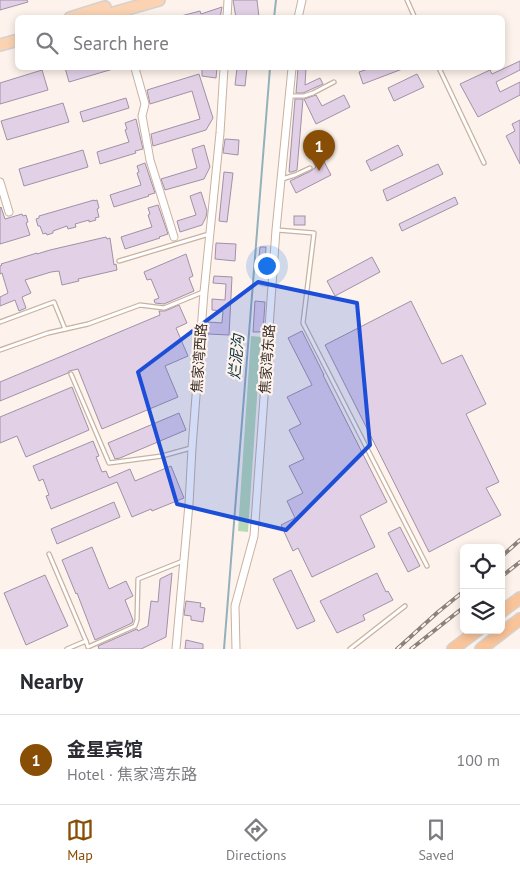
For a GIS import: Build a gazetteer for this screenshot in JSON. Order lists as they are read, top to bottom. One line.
{"streets":{"street":["焦家湾西路","焦家湾东路"]},"water":["烂泥沟"],"page":{"search":"Search here","pins":"1","heading":"Nearby","list":[{"mark":"1","name":"金星宾馆","note":"Hotel · 焦家湾东路","value":"100 m"}],"nav":["Map","Directions","Saved"]}}
